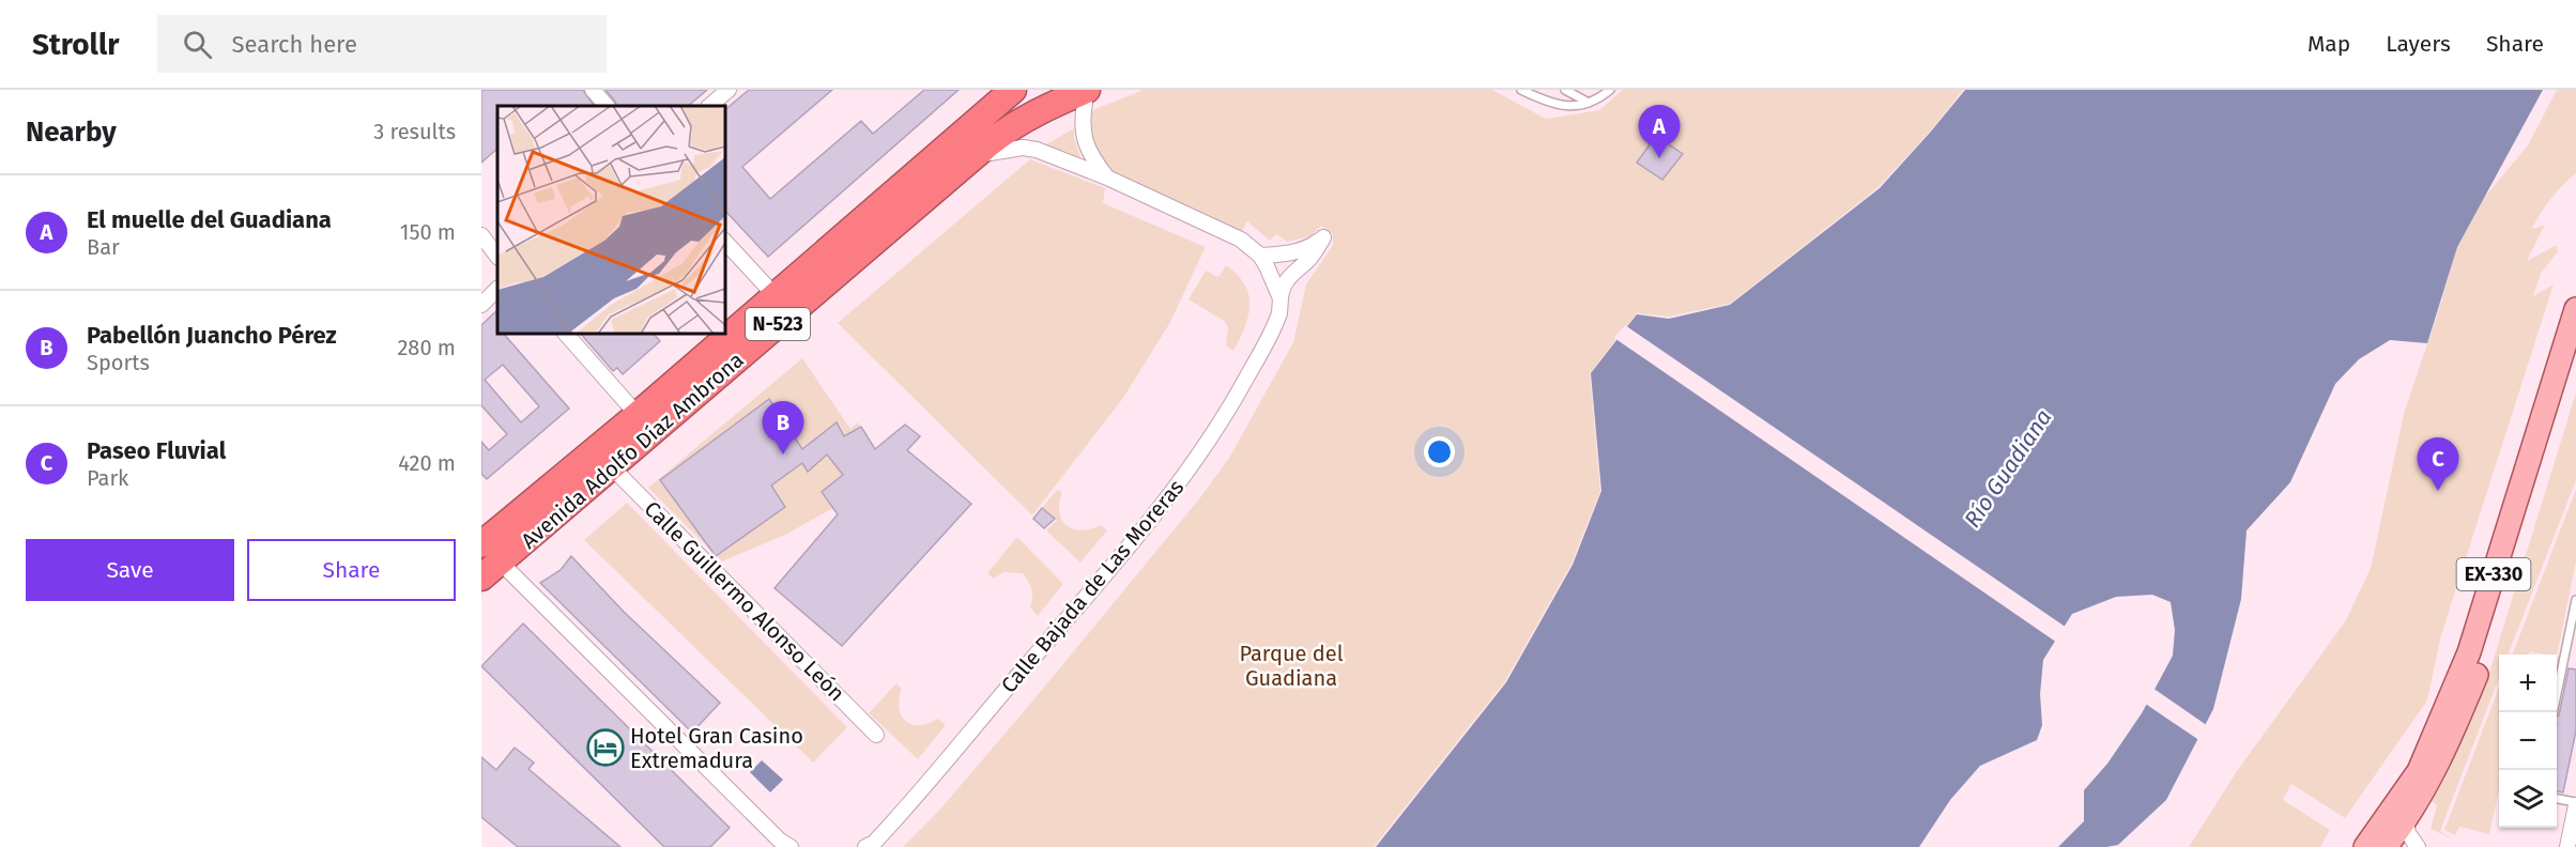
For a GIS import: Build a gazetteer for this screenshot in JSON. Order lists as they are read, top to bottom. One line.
{"streets":{"highway":["N-523","Avenida Adolfo Díaz Ambrona"],"main road":["EX-330"],"street":["Calle Bajada de Las Moreras","Calle Guillermo Alonso León"]},"crossings":[["Avenida Adolfo Díaz Ambrona","Calle Guillermo Alonso León"]],"water":["Río Guadiana"],"parks":["Parque del Guadiana"],"places":{"hotel":["Hotel Gran Casino Extremadura"]},"page":{"header":"Strollr","search":"Search here","nav":["Map","Layers","Share"],"heading":["Nearby","3 results"],"pins":["A","B","C"],"list":[{"mark":"A","name":"El muelle del Guadiana","note":"Bar","value":"150 m"},{"mark":"B","name":"Pabellón Juancho Pérez","note":"Sports","value":"280 m"},{"mark":"C","name":"Paseo Fluvial","note":"Park","value":"420 m"}],"buttons":["Save","Share"],"map_buttons":["+","−"]}}
